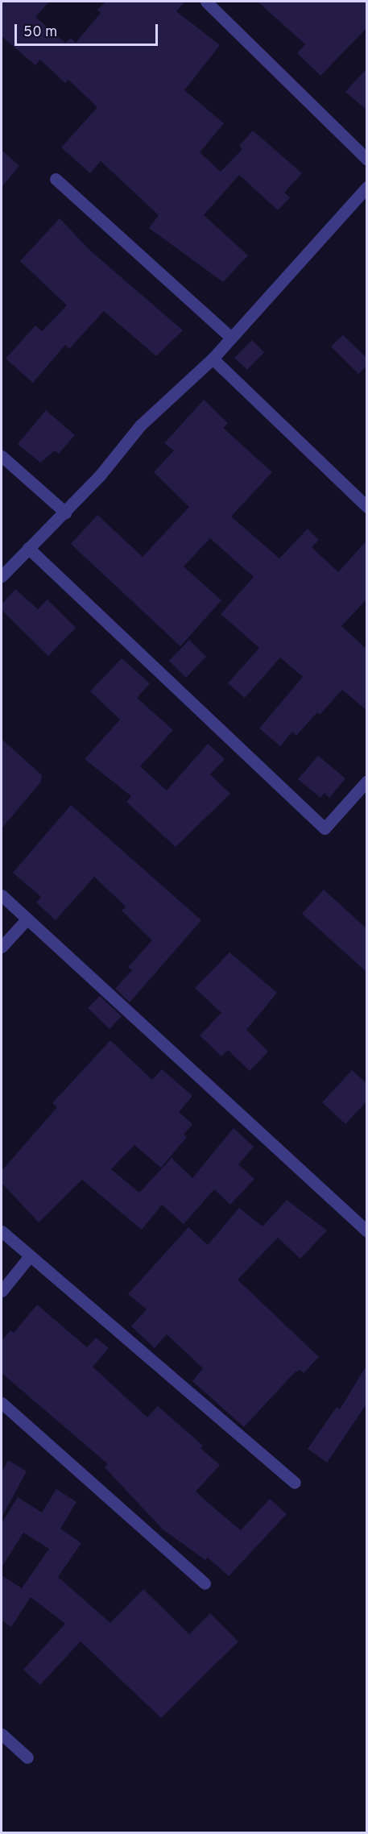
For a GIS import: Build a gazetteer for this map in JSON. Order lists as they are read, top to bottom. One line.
{"scale_bar":"50 m"}
